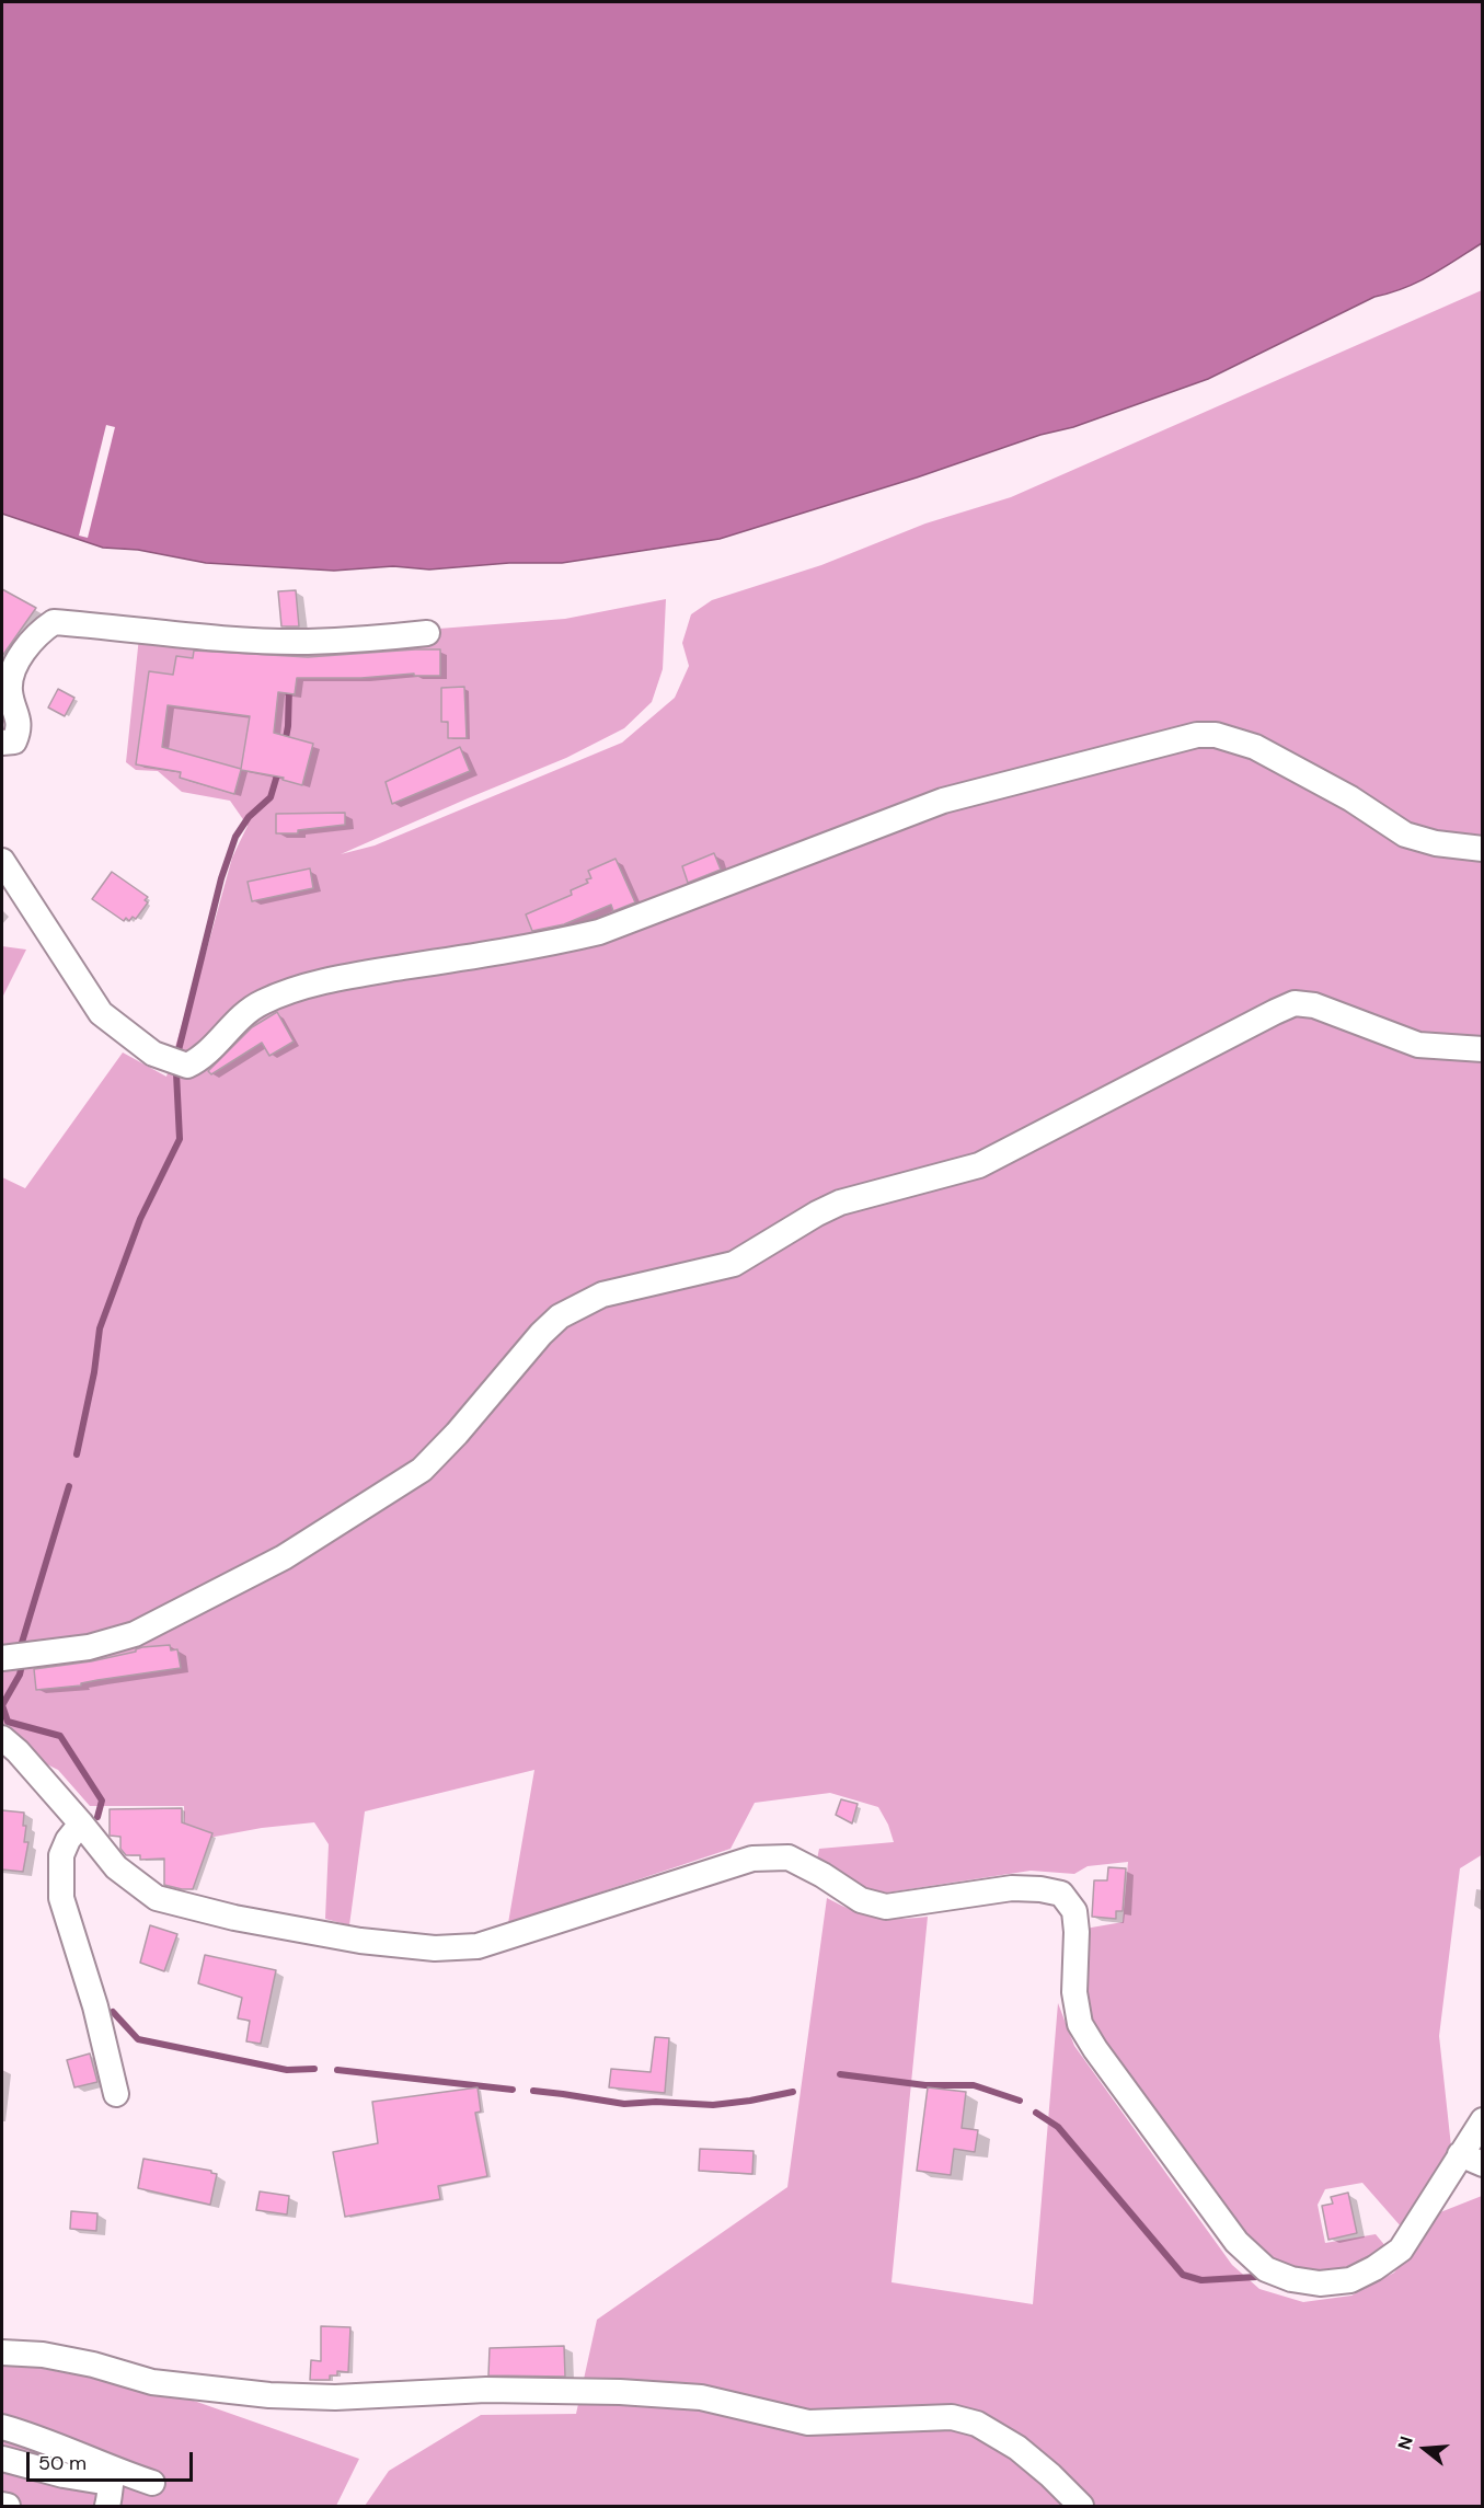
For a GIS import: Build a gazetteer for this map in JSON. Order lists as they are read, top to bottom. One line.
{"scale_bar":"50 m","north":"left"}
